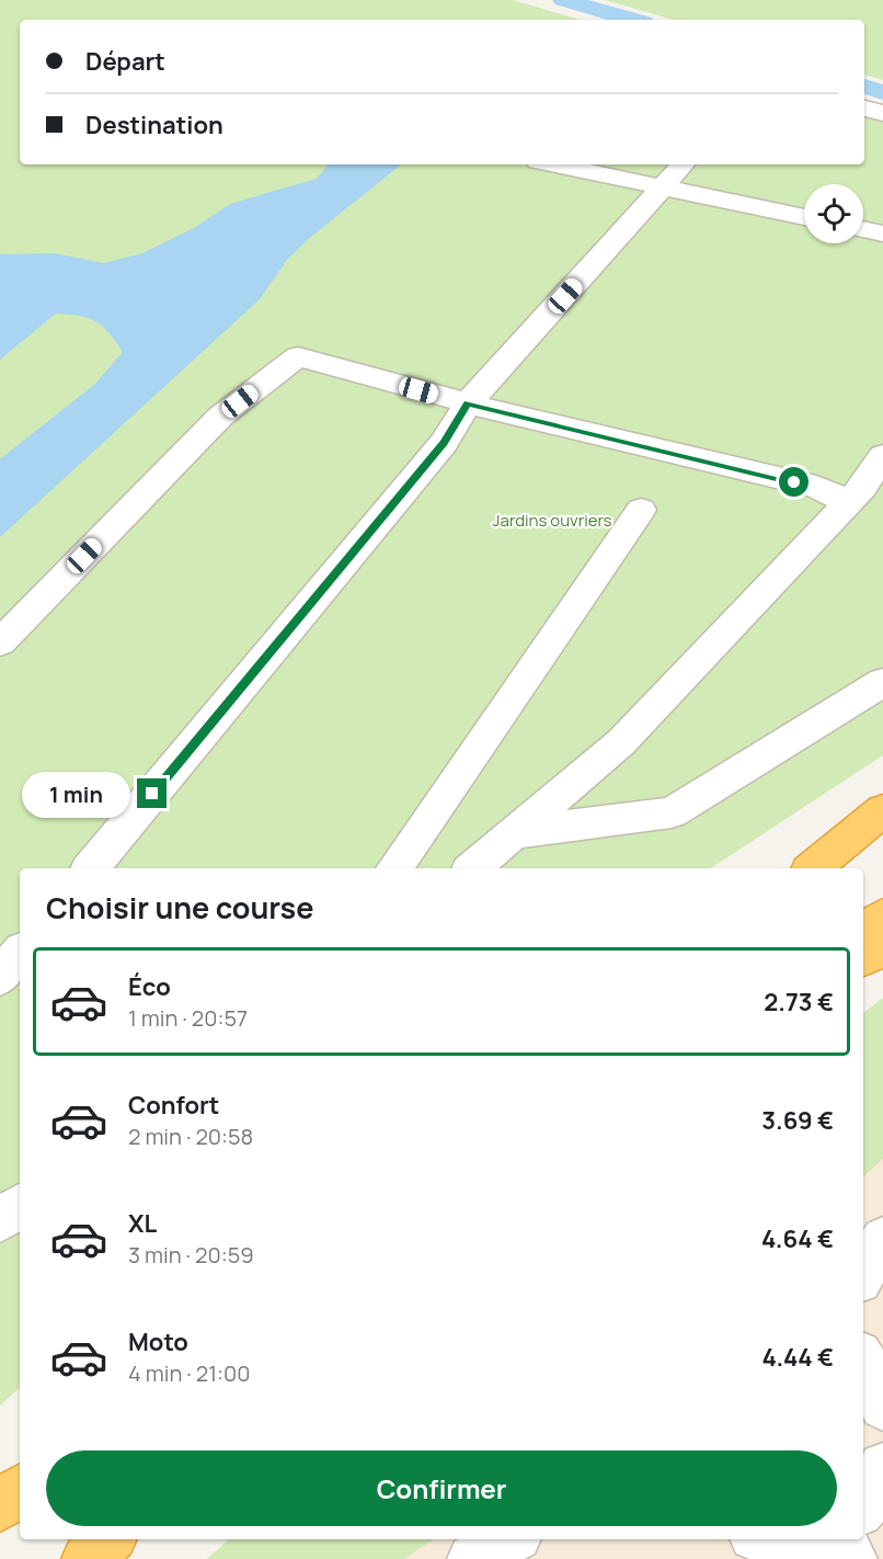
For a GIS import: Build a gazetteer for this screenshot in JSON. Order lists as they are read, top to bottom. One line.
{"parks":["Jardins ouvriers"],"page":{"banner":["Départ","Destination"],"bubble":"1 min","heading":"Choisir une course","list":[{"name":"Éco","note":"1 min · 20:57","value":"2.73 €"},{"name":"Confort","note":"2 min · 20:58","value":"3.69 €"},{"name":"XL","note":"3 min · 20:59","value":"4.64 €"},{"name":"Moto","note":"4 min · 21:00","value":"4.44 €"}],"buttons":"Confirmer"}}
